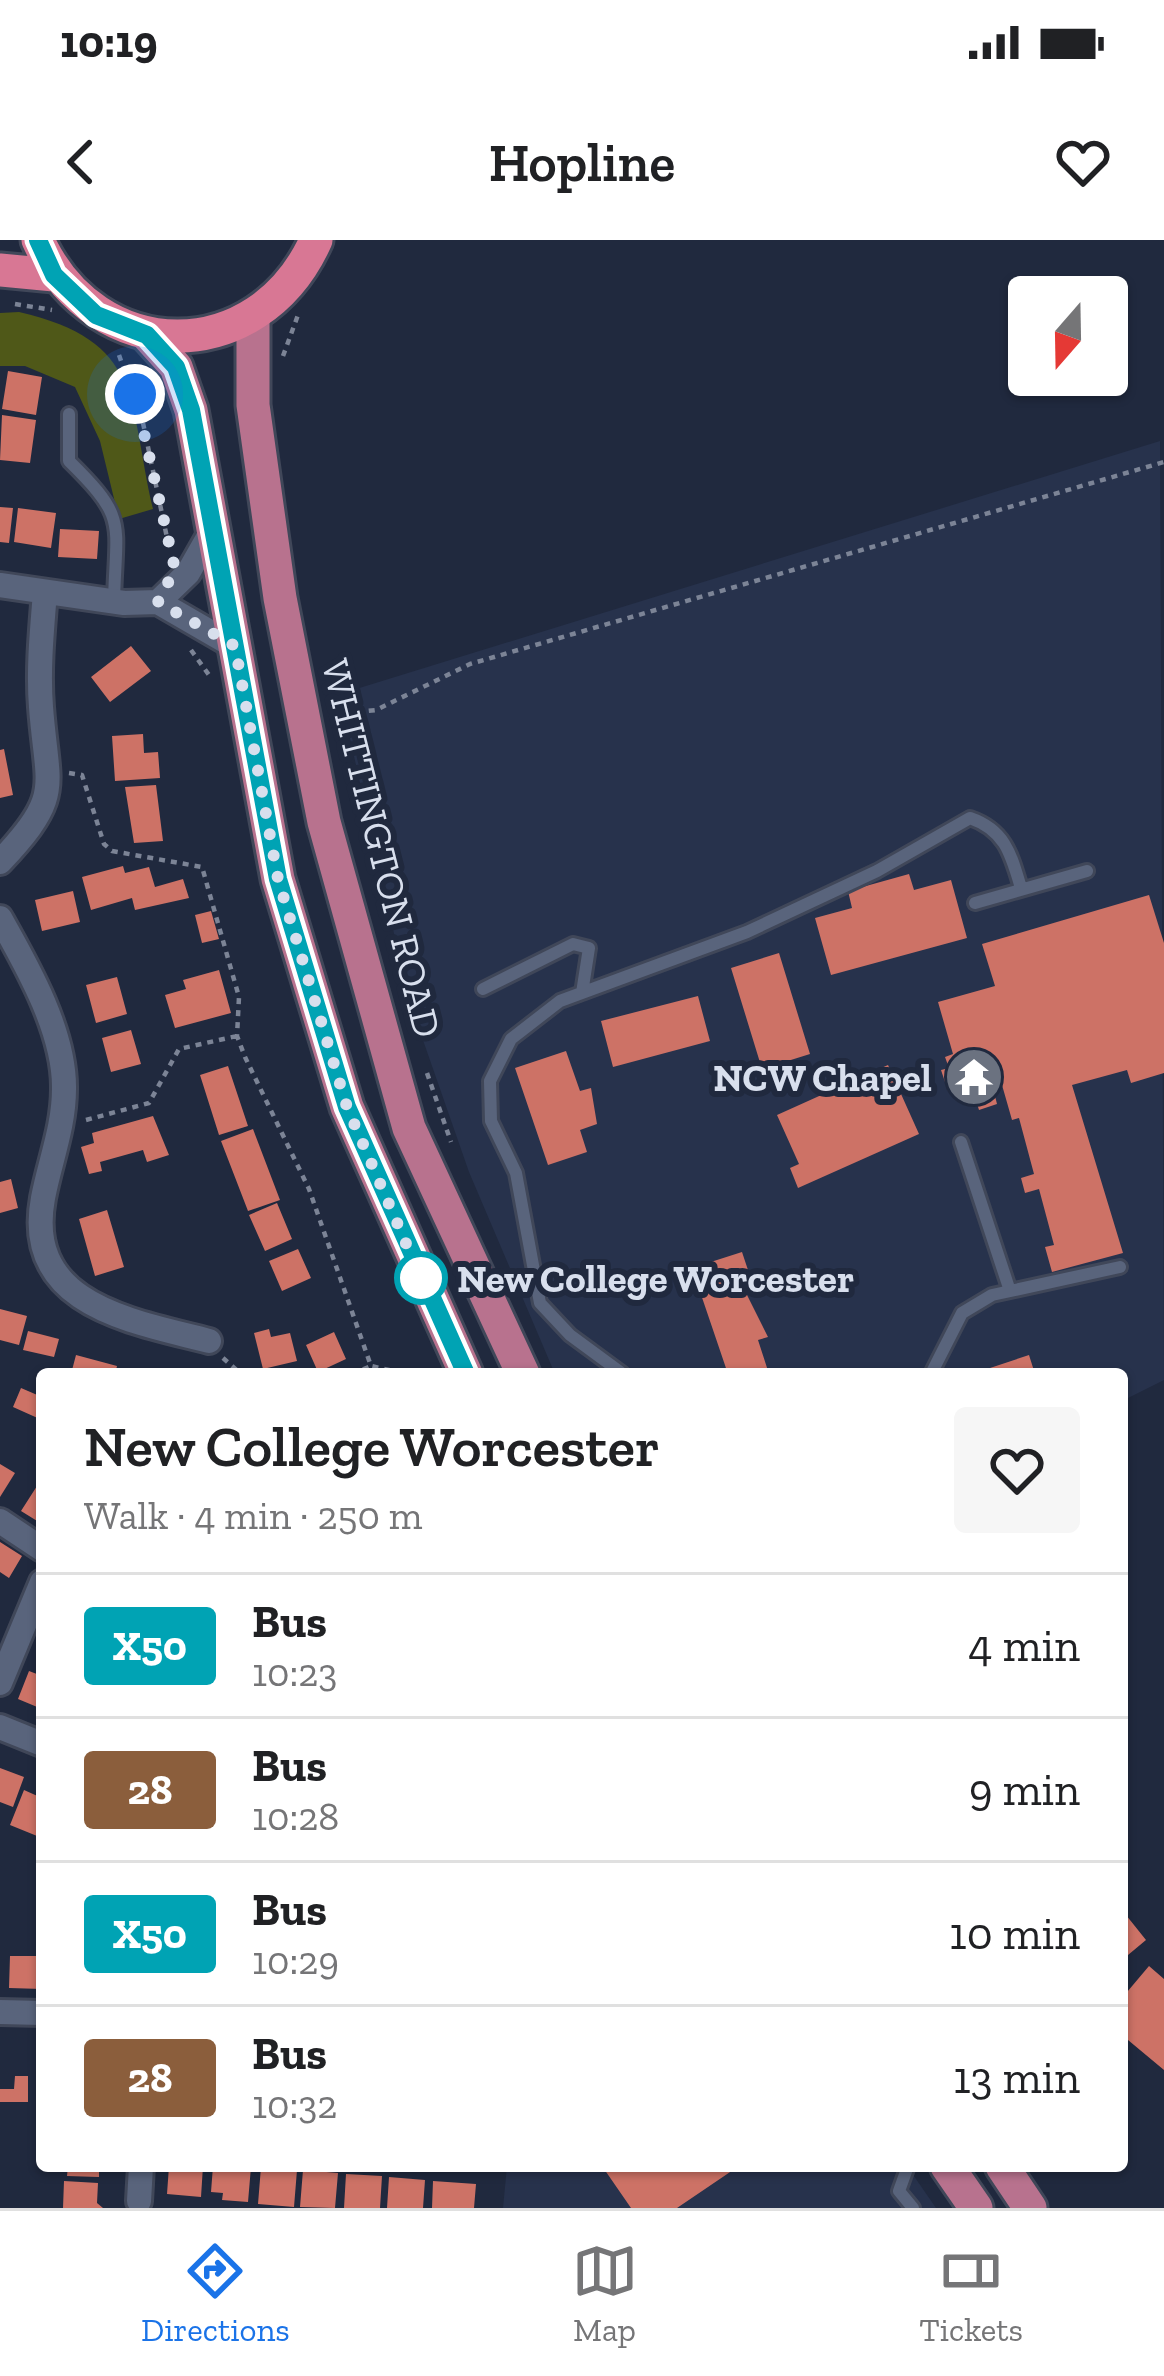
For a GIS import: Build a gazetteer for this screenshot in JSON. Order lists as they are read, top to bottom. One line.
{"streets":{"main road":["WHITTINGTON ROAD"]},"places":{"temple":["NCW Chapel"],"other":["New College Worcester"]},"lines":["bus line X50"],"north":"bottom","page":{"status":"10:19","header":"Hopline","heading":["New College Worcester","Walk · 4 min · 250 m"],"list":[{"mark":"X50","name":"Bus","note":"10:23","value":"4 min"},{"mark":"28","name":"Bus","note":"10:28","value":"9 min"},{"mark":"X50","name":"Bus","note":"10:29","value":"10 min"},{"mark":"28","name":"Bus","note":"10:32","value":"13 min"}],"tabs":["Directions","Map","Tickets"]}}
